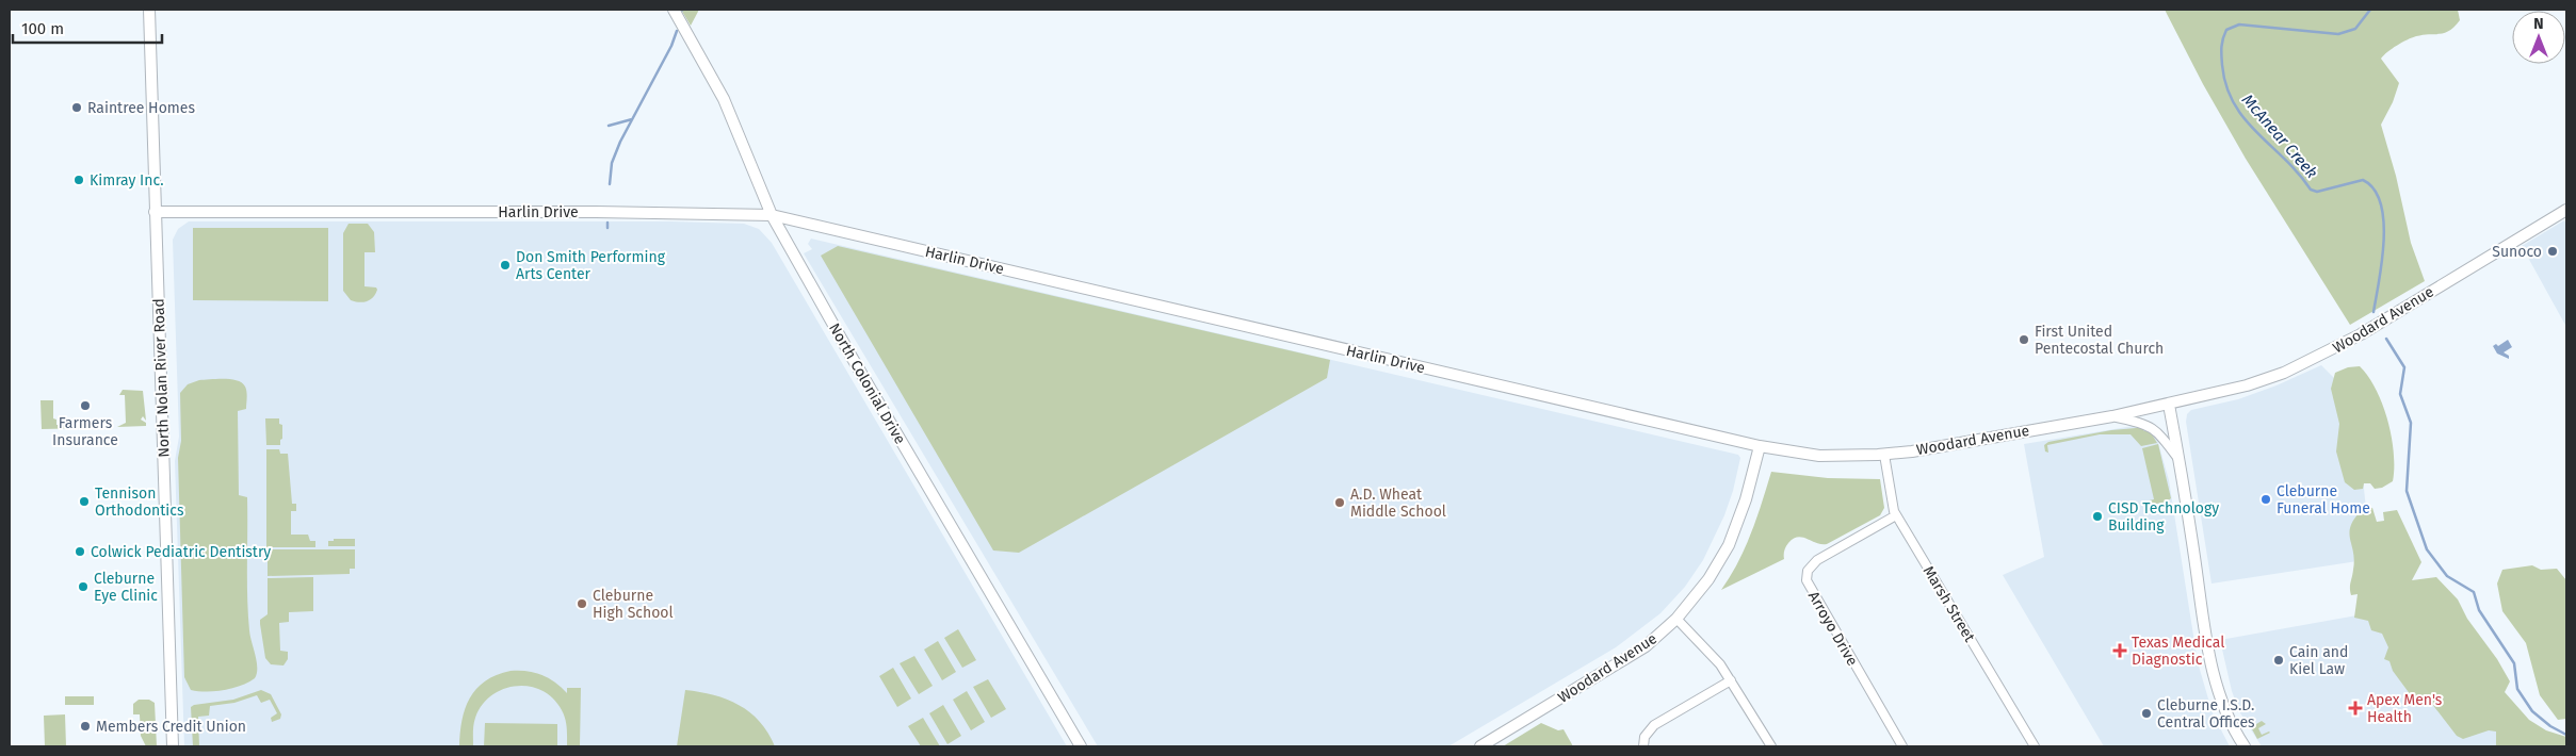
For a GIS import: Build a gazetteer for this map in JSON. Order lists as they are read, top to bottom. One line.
{"streets":{"street":["Harlin Drive","Woodard Avenue","North Nolan River Road","North Colonial Drive","Marsh Street","Arroyo Drive"]},"crossings":[["Harlin Drive","Woodard Avenue"],["Harlin Drive","North Nolan River Road"],["Harlin Drive","North Colonial Drive"],["Woodard Avenue","Marsh Street"],["Marsh Street","Arroyo Drive"]],"water":["McAnear Creek"],"places":{"other":["Raintree Homes","Kimray Inc.","Sunoco","Don Smith Performing Arts Center","First United Pentecostal Church","Farmers Insurance","Cleburne Funeral Home","Tennison Orthodontics","A.D. Wheat Middle School","CISD Technology Building","Colwick Pediatric Dentistry","Cleburne Eye Clinic","Cleburne High School","Cain and Kiel Law","Cleburne I.S.D. Central Offices","Members Credit Union"],"health":["Texas Medical Diagnostic","Apex Men's Health"]},"scale_bar":"100 m","north":"top"}
